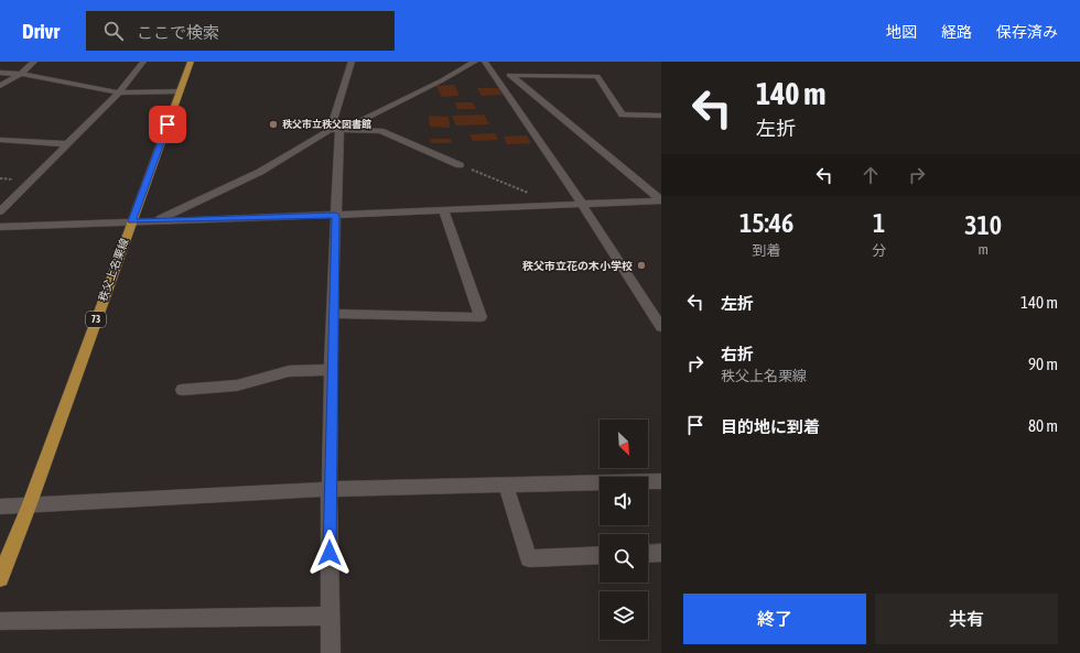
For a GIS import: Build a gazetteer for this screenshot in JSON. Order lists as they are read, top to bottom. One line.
{"streets":{"main road":["秩父上名栗線","73"]},"places":["秩父市立秩父図書館","秩父市立花の木小学校"],"north":"bottom right","page":{"header":"Drivr","search":"ここで検索","nav":["地図","経路","保存済み"],"turn":["140 m","左折"],"eta":["15:46","到着","1","分","310","m"],"list":[{"name":"左折","value":"140 m"},{"name":"右折","note":"秩父上名栗線","value":"90 m"},{"name":"目的地に到着","value":"80 m"}],"buttons":["終了","共有"]}}
